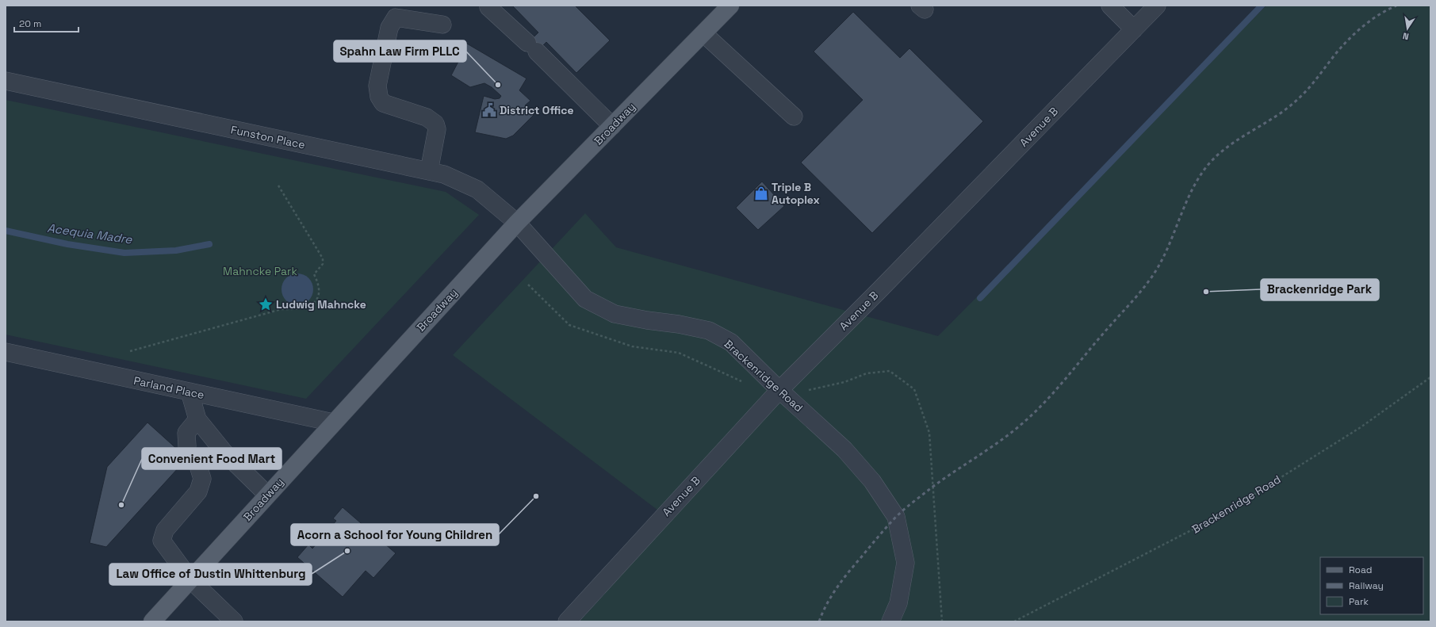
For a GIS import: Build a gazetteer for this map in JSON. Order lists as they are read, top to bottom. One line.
{"streets":{"main road":["Broadway"],"street":["Avenue B","Funston Place","Brackenridge Road","Parland Place"]},"crossings":[["Broadway","Funston Place"],["Broadway","Brackenridge Road"],["Broadway","Parland Place"],["Avenue B","Brackenridge Road"],["Funston Place","Brackenridge Road"]],"water":["Acequia Madre"],"parks":["Mahncke Park"],"places":{"other":["Spahn Law Firm PLLC","Brackenridge Park","Acorn a School for Young Children","Convenient Food Mart","Law Office of Dustin Whittenburg"],"public building":["District Office"],"shop":["Triple B Autoplex"],"place":["Ludwig Mahncke"]},"legend":["Road","Railway","Park"],"scale_bar":"20 m","north":"bottom"}
